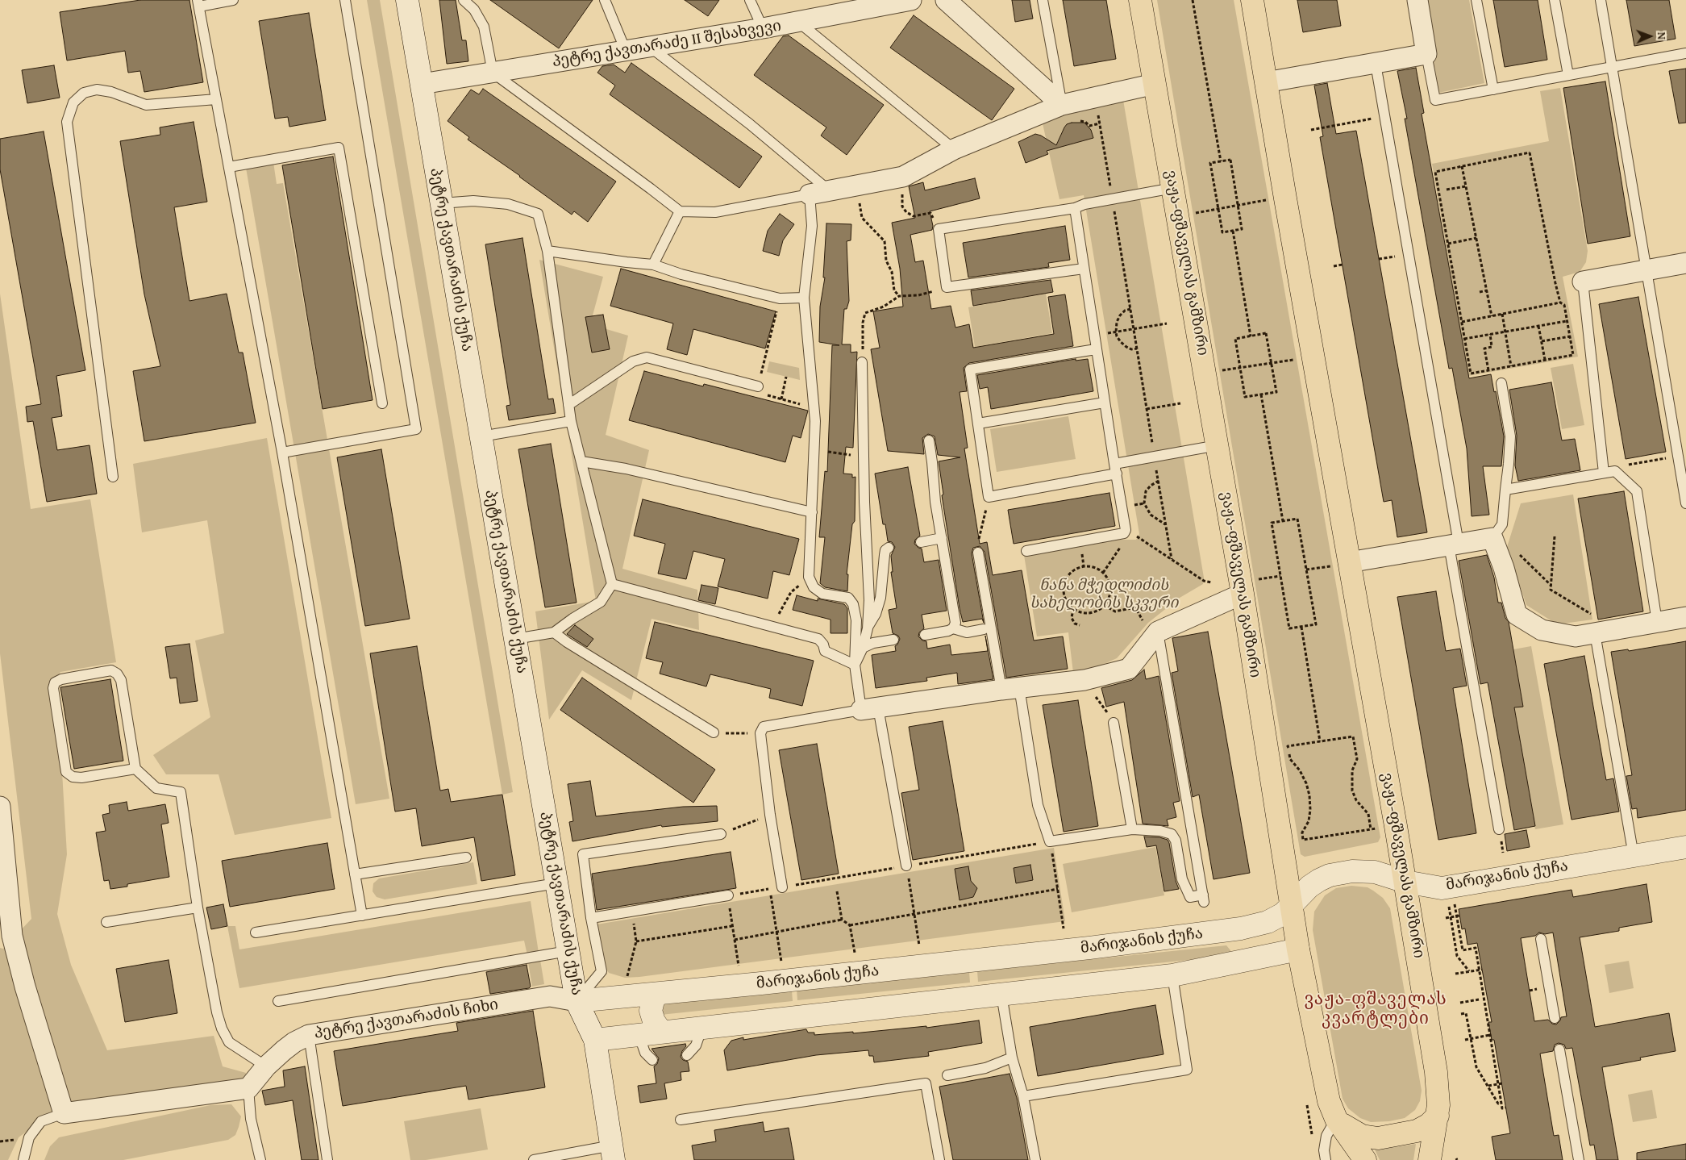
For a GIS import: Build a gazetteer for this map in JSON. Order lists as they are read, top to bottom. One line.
{"streets":{"main road":["ვაჟა-ფშაველას გამზირი"],"street":["პეტრე ქავთარაძე II შესახვევი","პეტრე ქავთარაძის ქუჩა","მარიჯანის ქუჩა","პეტრე ქავთარაძის ჩიხი"]},"crossings":[["პეტრე ქავთარაძე II შესახვევი","პეტრე ქავთარაძის ქუჩა"],["პეტრე ქავთარაძის ქუჩა","მარიჯანის ქუჩა"],["პეტრე ქავთარაძის ქუჩა","პეტრე ქავთარაძის ჩიხი"],["ვაჟა-ფშაველას გამზირი","მარიჯანის ქუჩა"],["მარიჯანის ქუჩა","პეტრე ქავთარაძის ჩიხი"]],"districts":["ვაჟა-ფშაველას კვარტლები"],"parks":["ნანა მჭედლიძის სახელობის სკვერი"],"north":"right"}
